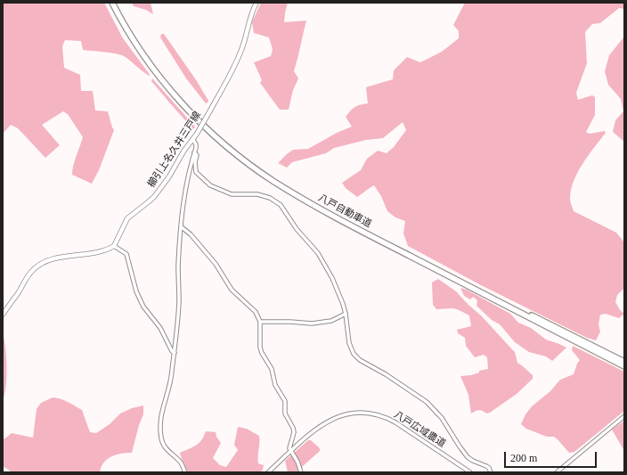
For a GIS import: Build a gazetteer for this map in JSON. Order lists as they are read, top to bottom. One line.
{"streets":{"highway":["八戸自動車道"],"main road":["櫛引上名久井三戸線"],"street":["八戸広域農道"]},"scale_bar":"200 m"}
